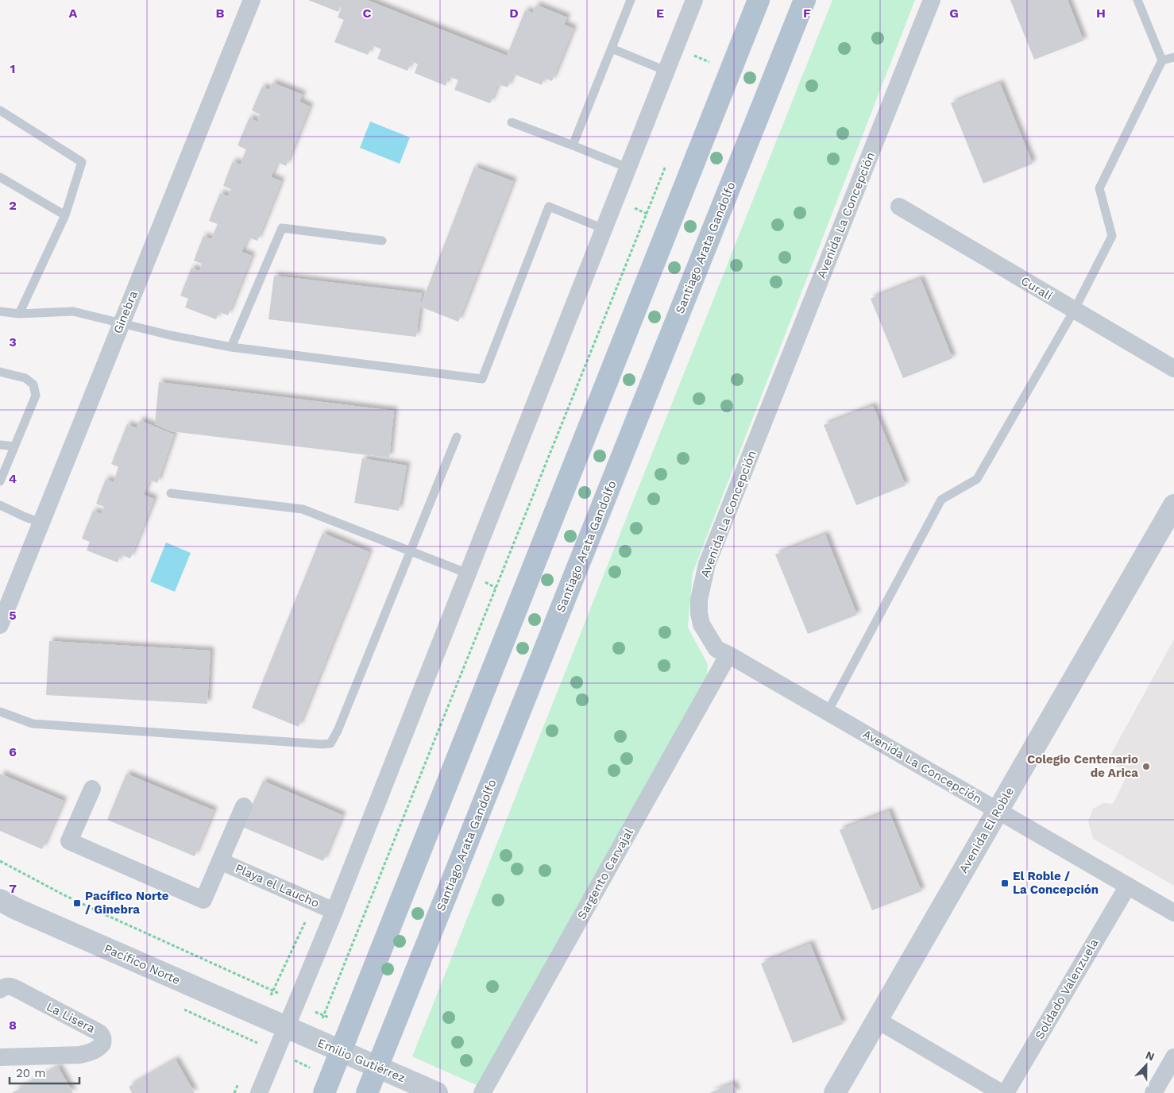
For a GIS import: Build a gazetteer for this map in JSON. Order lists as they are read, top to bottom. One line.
{"streets":{"main road":["Santiago Arata Gandolfo"],"street":["Avenida La Concepción","Curalí","Ginebra","Avenida El Roble","Sargento Carvajal","Playa el Laucho","Pacífico Norte","Soldado Valenzuela","La Lisera","Emilio Gutiérrez"]},"crossings":[["Avenida La Concepción","Avenida El Roble"],["Avenida La Concepción","Sargento Carvajal"],["Avenida La Concepción","Soldado Valenzuela"],["Santiago Arata Gandolfo","Emilio Gutiérrez"],["Pacífico Norte","Emilio Gutiérrez"]],"places":{"other":["Colegio Centenario de Arica"],"transit":["El Roble / La Concepción","Pacífico Norte / Ginebra"]},"scale_bar":"20 m","north":"top","grid":{"columns":["A","B","C","D","E","F","G","H"],"rows":["1","2","3","4","5","6","7","8"]}}
